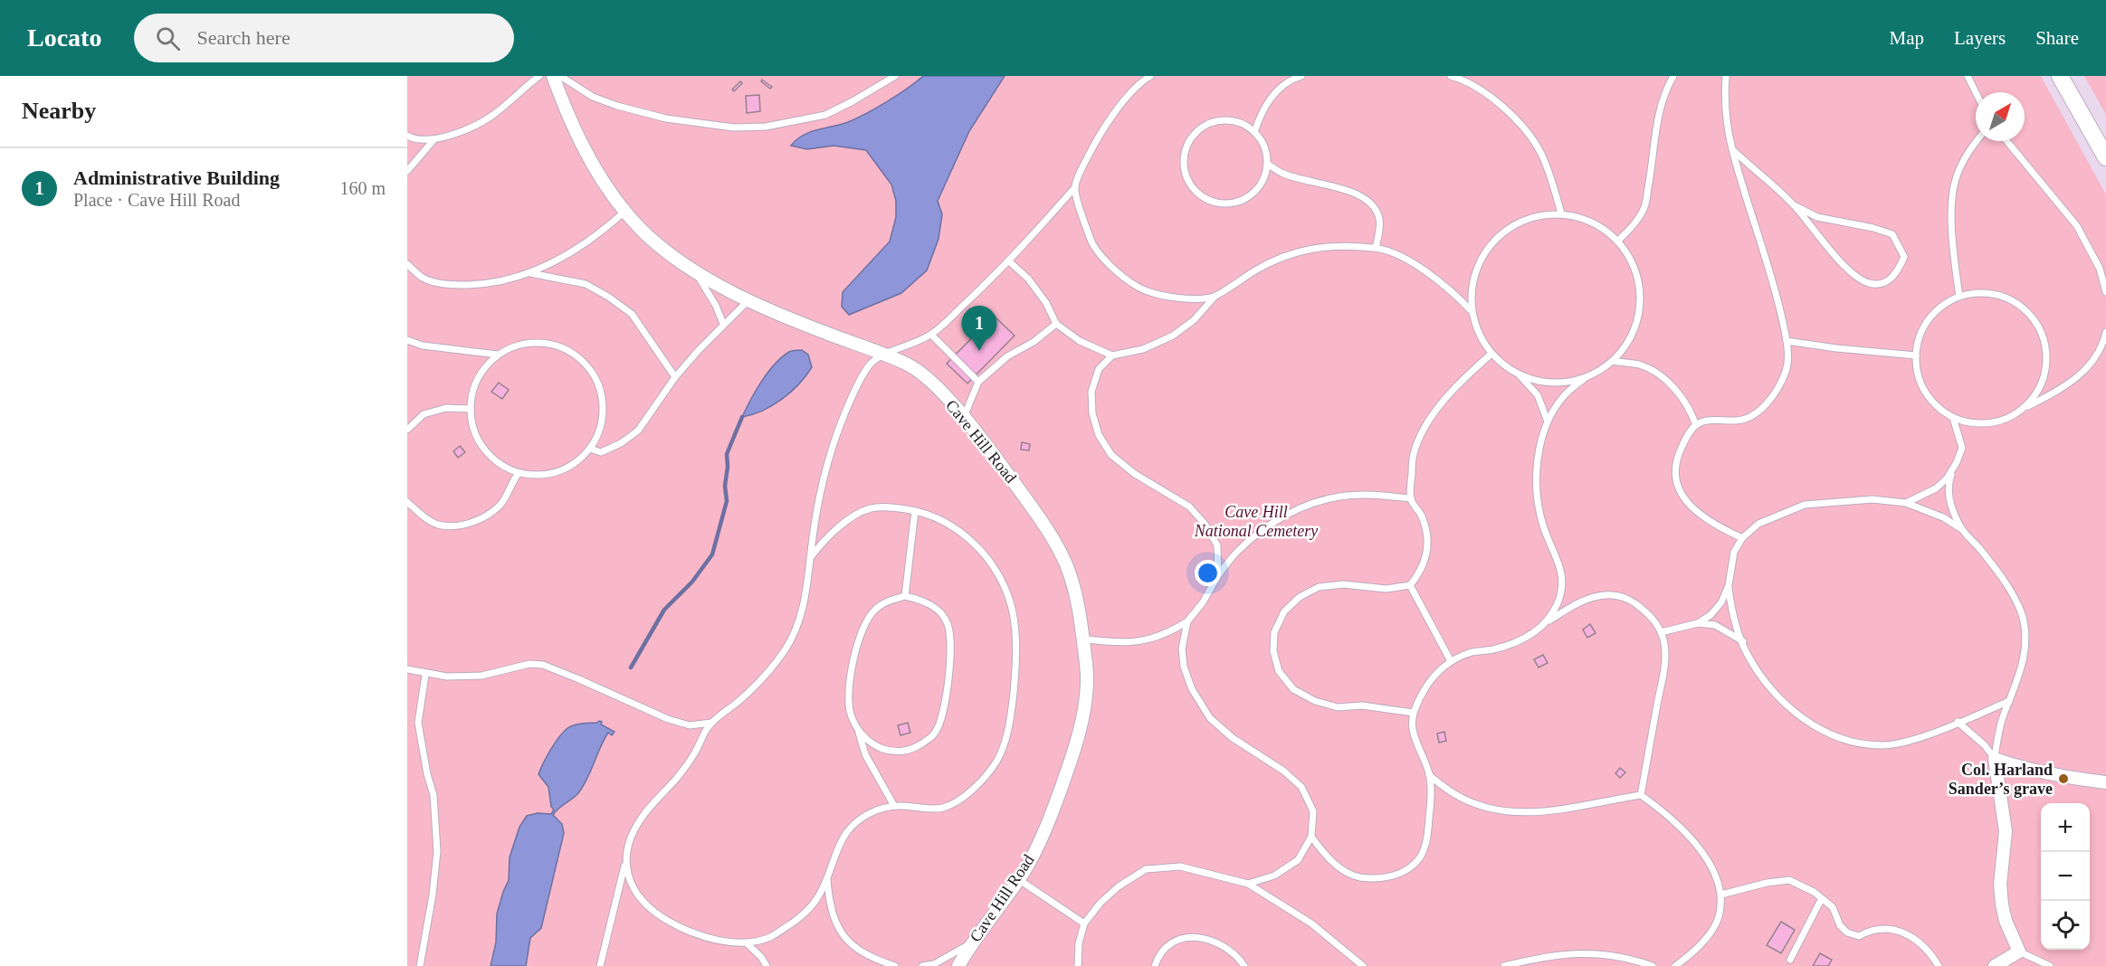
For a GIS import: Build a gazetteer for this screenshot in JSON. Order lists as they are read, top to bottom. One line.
{"streets":{"street":["Cave Hill Road"]},"parks":["Cave Hill National Cemetery"],"places":["Col. Harland Sander’s grave"],"north":"top right","page":{"header":"Locato","search":"Search here","nav":["Map","Layers","Share"],"heading":"Nearby","list":[{"mark":"1","name":"Administrative Building","note":"Place · Cave Hill Road","value":"160 m"}],"pins":"1","map_buttons":["+","−"]}}
